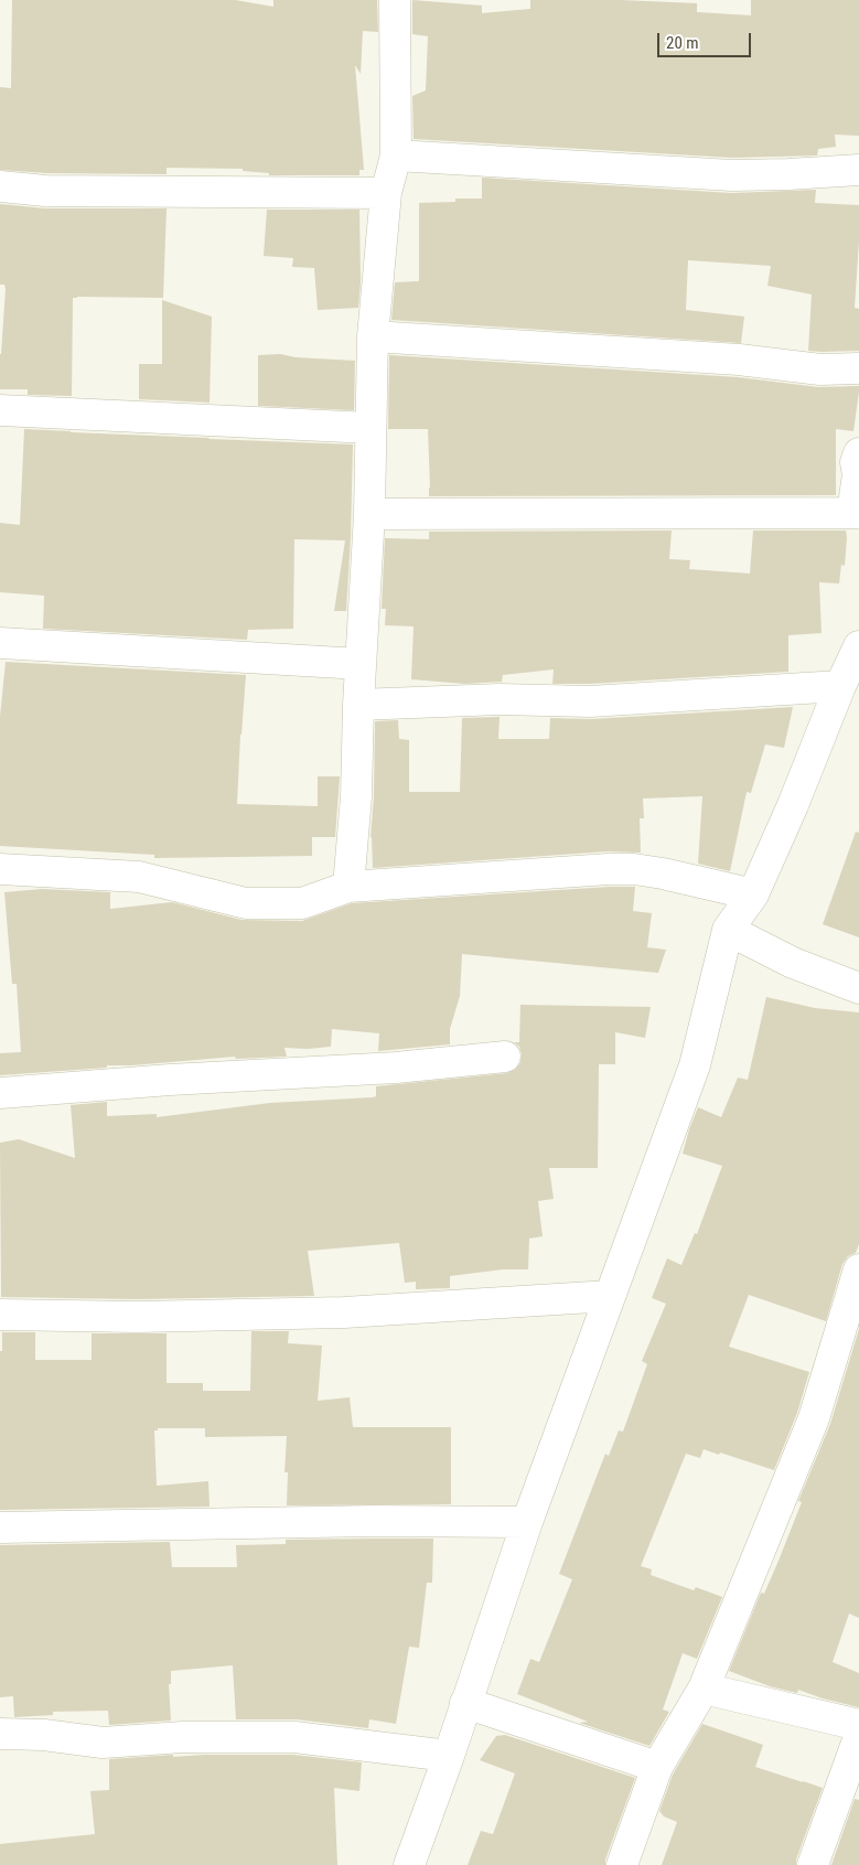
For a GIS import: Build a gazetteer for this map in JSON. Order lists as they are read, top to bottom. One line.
{"scale_bar":"20 m"}
